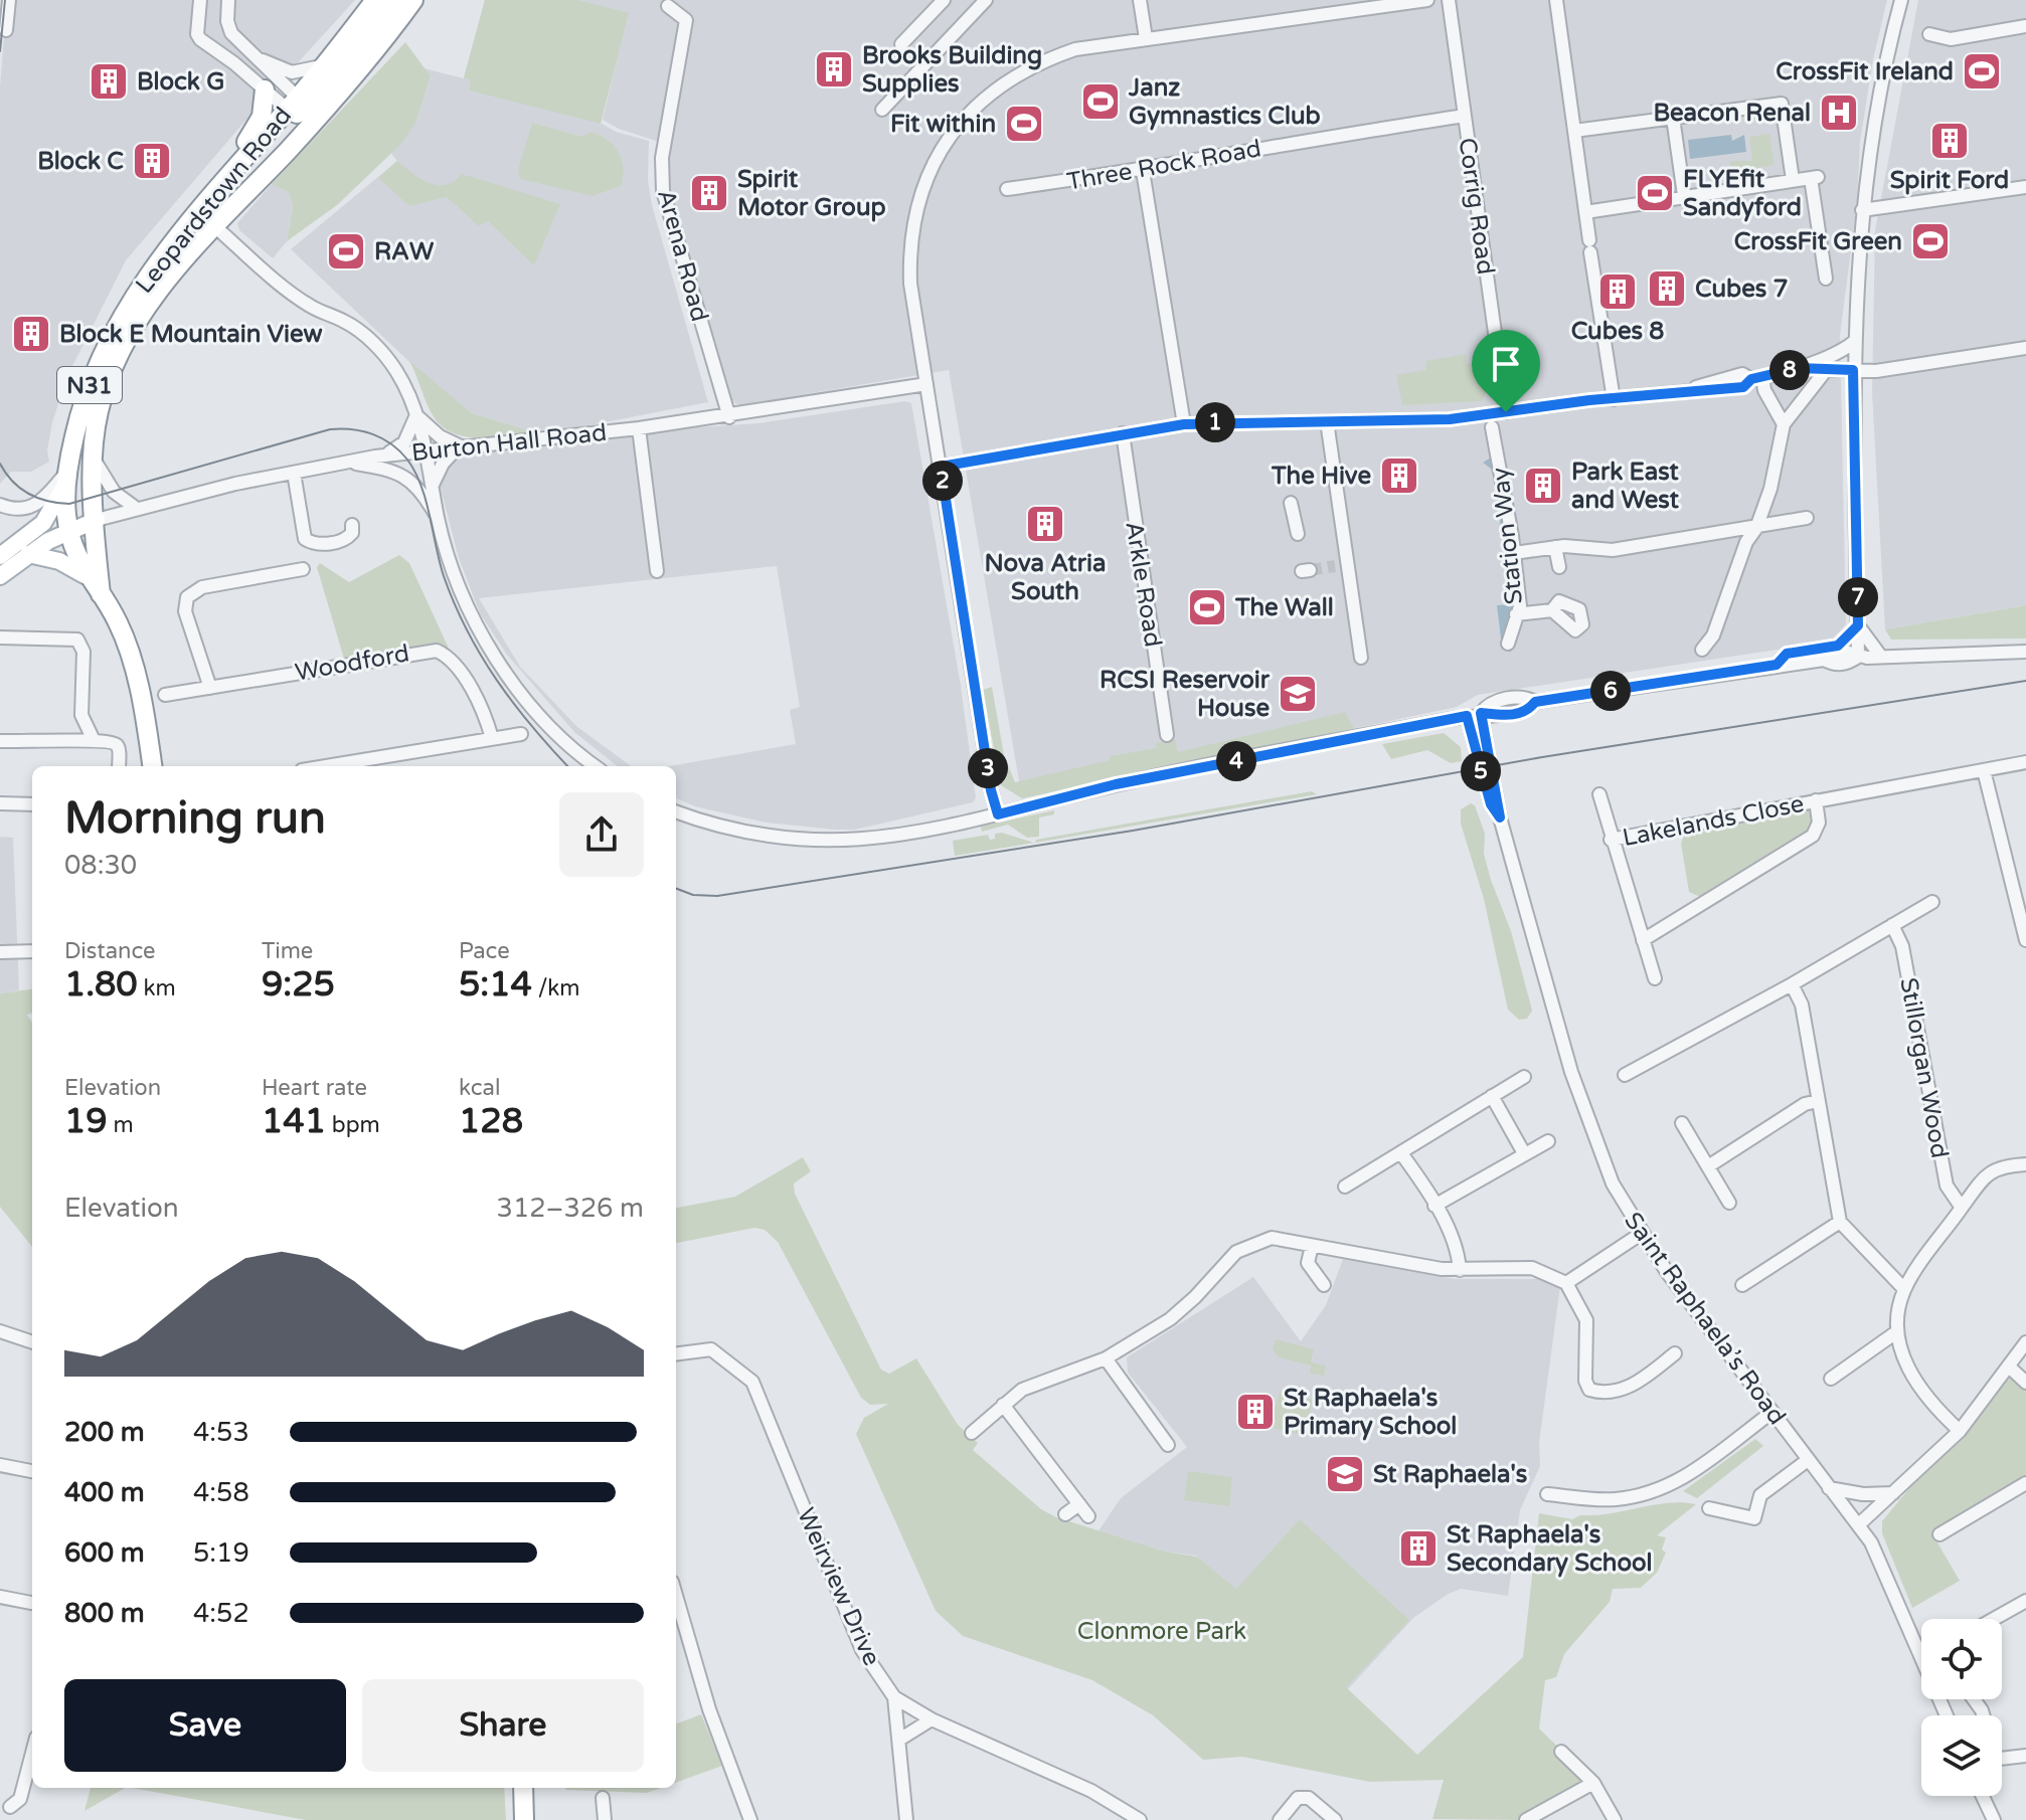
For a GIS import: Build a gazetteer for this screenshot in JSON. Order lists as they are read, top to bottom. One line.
{"streets":{"highway":["Leopardstown Road","N31"],"street":["Three Rock Road","Corrig Road","Arena Road","Burton Hall Road","Station Way","Arkle Road","Woodford","Lakelands Close","Stillorgan Wood","Saint Raphaela’s Road","Weirview Drive"]},"crossings":[["Three Rock Road","Corrig Road"],["Leopardstown Road","N31"],["Leopardstown Road","Burton Hall Road"],["Arena Road","Burton Hall Road"],["N31","Burton Hall Road"]],"parks":["Clonmore Park"],"places":{"building":["Brooks Building Supplies","Block G","Spirit Ford","Block C","Spirit Motor Group","Cubes 7","Cubes 8","Block E Mountain View","The Hive","Park East and West","Nova Atria South","St Raphaela's Primary School","St Raphaela's Secondary School"],"sports":["CrossFit Ireland","Janz Gymnastics Club","Fit within","FLYEfit Sandyford","CrossFit Green","RAW","The Wall"],"hospital":["Beacon Renal"],"school or university":["RCSI Reservoir House","St Raphaela's"]},"page":{"pins":["8","1","2","7","6","4","3","5"],"heading":["Morning run","08:30"],"stats":[["Distance","1.80 km"],["Time","9:25"],["Pace","5:14 /km"],["Elevation","19 m"],["Heart rate","141 bpm"],["kcal","128"]],"chart":["Elevation","312–326 m"],"list":[{"name":"200 m","note":"4:53"},{"name":"400 m","note":"4:58"},{"name":"600 m","note":"5:19"},{"name":"800 m","note":"4:52"}],"buttons":["Save","Share"]}}
